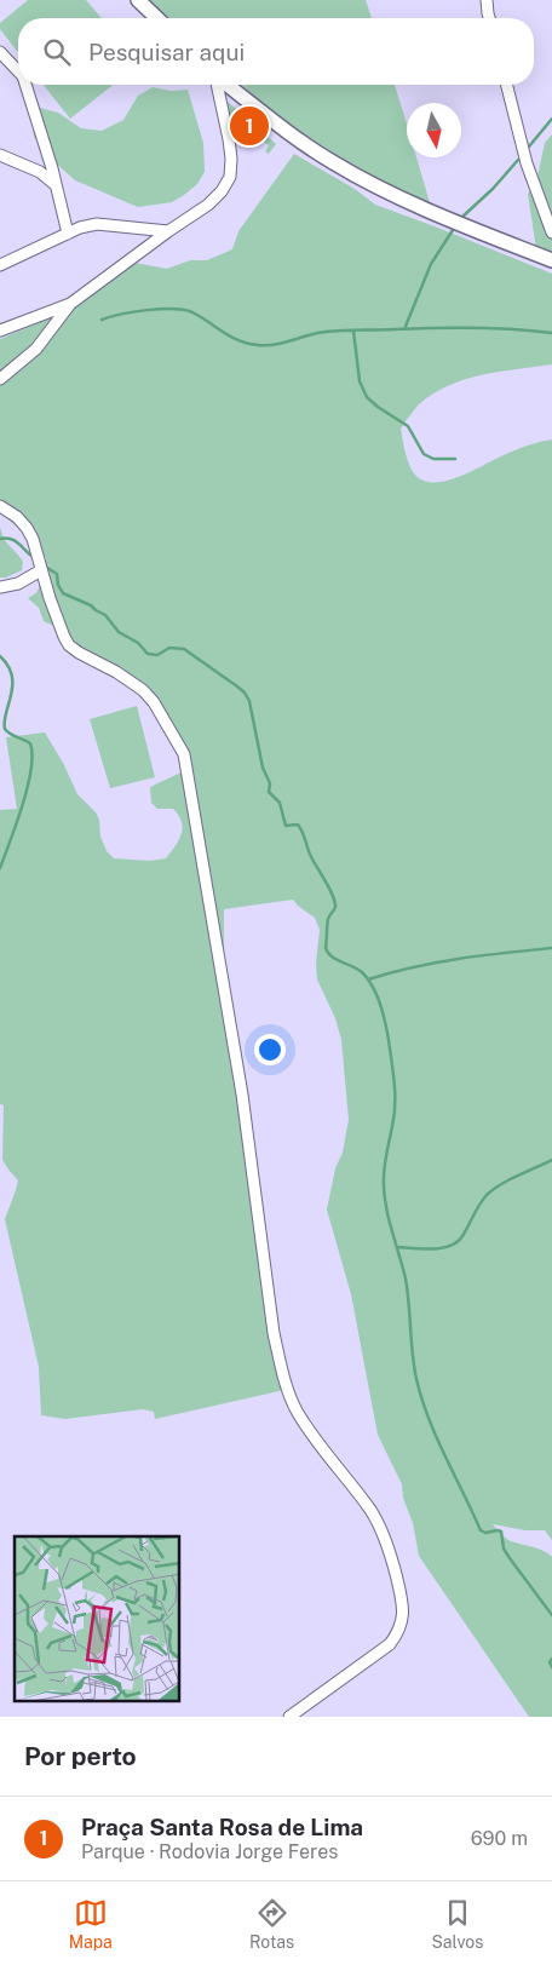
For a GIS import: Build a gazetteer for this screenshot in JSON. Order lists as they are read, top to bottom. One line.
{"north":"bottom","page":{"search":"Pesquisar aqui","pins":"1","heading":"Por perto","list":[{"mark":"1","name":"Praça Santa Rosa de Lima","note":"Parque · Rodovia Jorge Feres","value":"690 m"}],"nav":["Mapa","Rotas","Salvos"]}}
